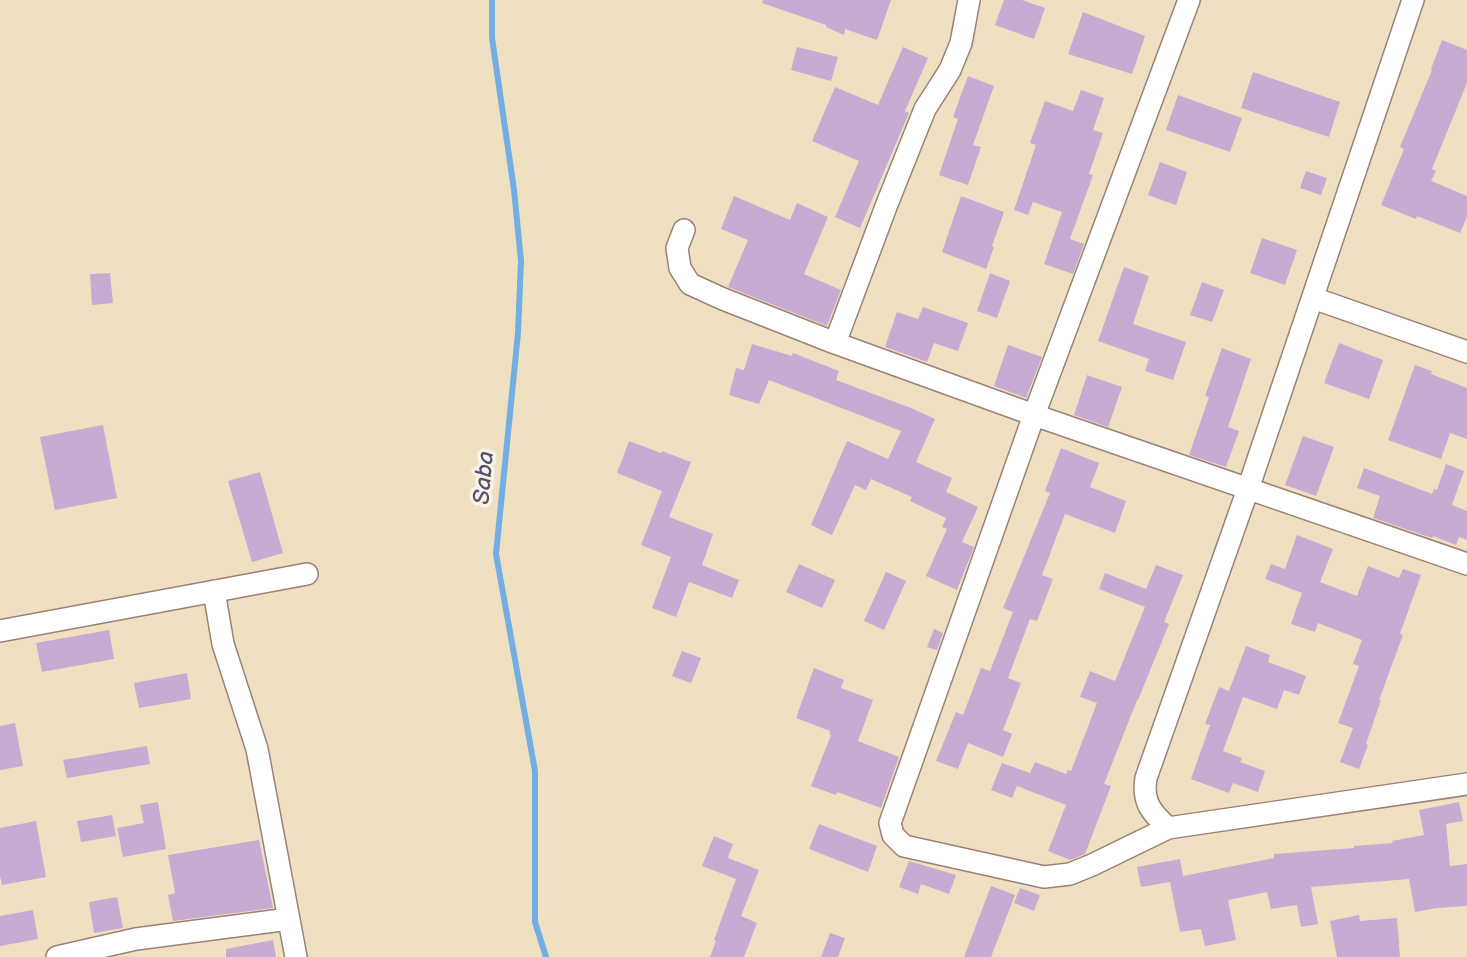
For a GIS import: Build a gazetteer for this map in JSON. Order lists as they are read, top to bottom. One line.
{"water":["Saba"]}
